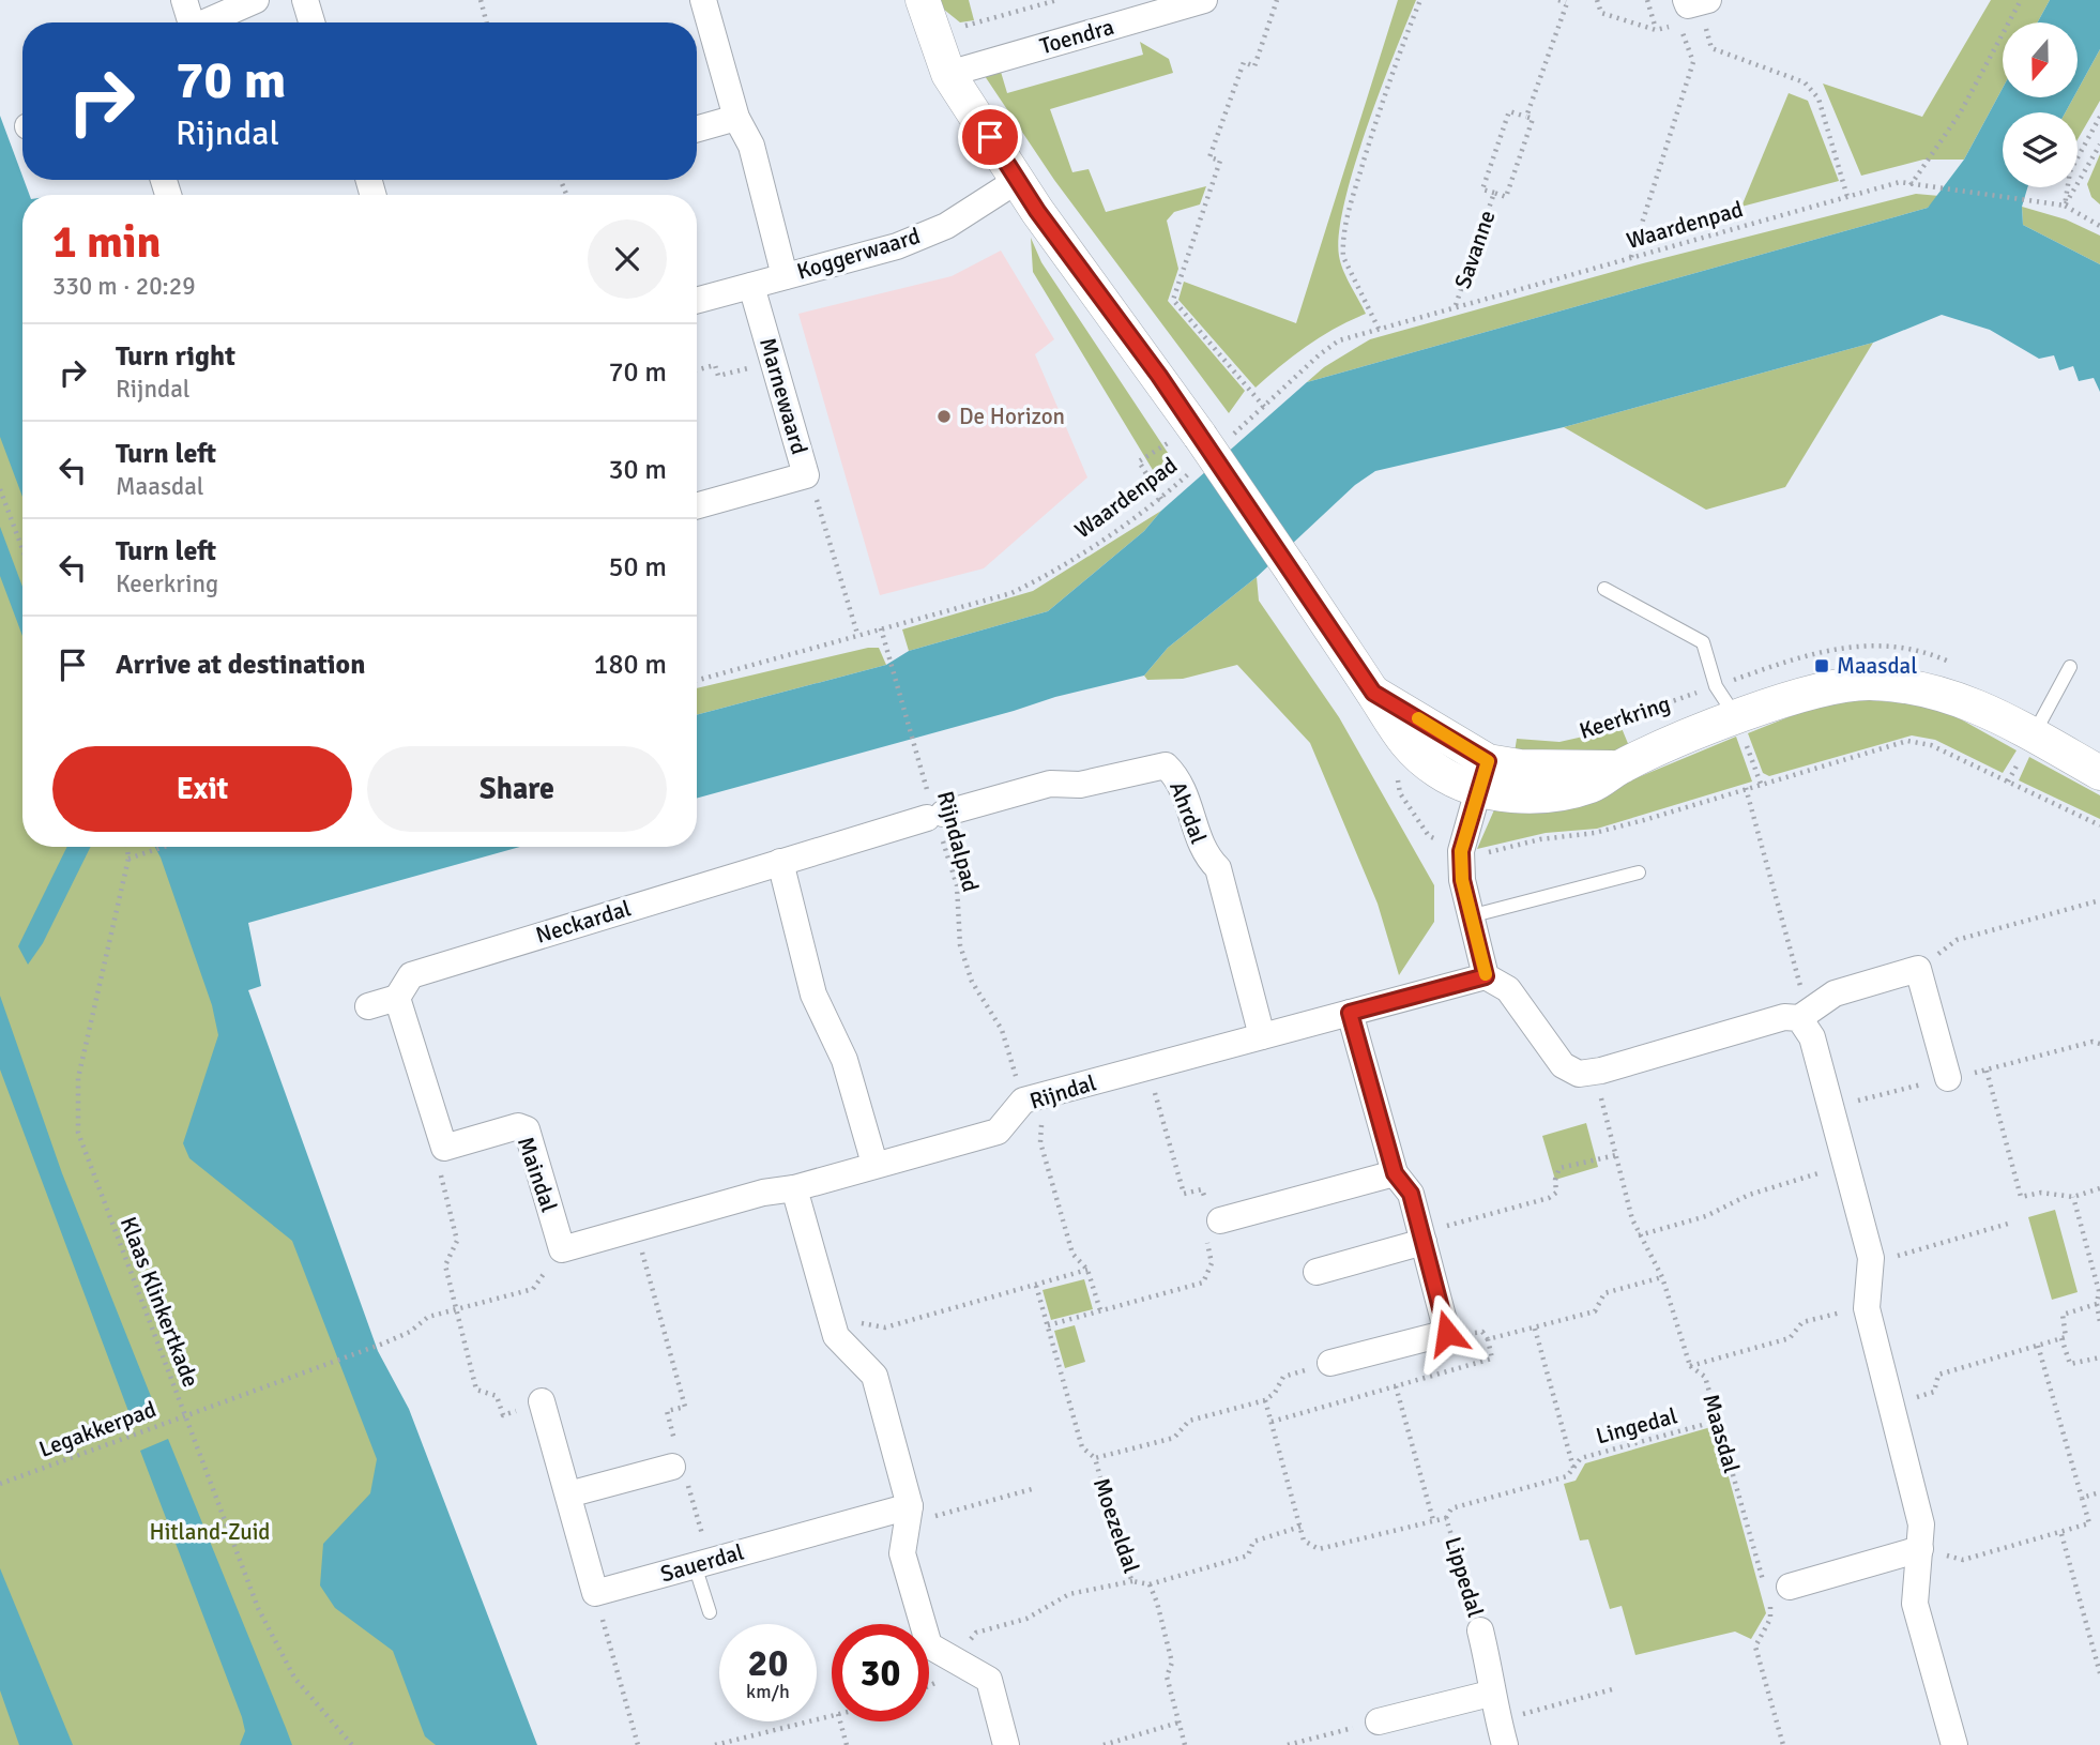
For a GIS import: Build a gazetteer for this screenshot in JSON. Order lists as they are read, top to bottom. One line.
{"streets":{"street":["Toendra","Koggerwaard","Marnewaard","Keerkring","Ahrdal","Neckardal","Rijndal","Maindal","Sauerdal","Lippedal"],"path":["Waardenpad","Savanne","Rijndalpad","Klaas Klinkertkade","Lingedal","Legakkerpad","Maasdal","Moezeldal"]},"crossings":[["Toendra","Keerkring"],["Waardenpad","Savanne"],["Waardenpad","Keerkring"],["Waardenpad","Rijndalpad"],["Koggerwaard","Marnewaard"],["Koggerwaard","Keerkring"],["Ahrdal","Rijndalpad"],["Ahrdal","Neckardal"],["Ahrdal","Rijndal"],["Rijndalpad","Neckardal"],["Rijndalpad","Rijndal"],["Maindal","Legakkerpad"],["Klaas Klinkertkade","Legakkerpad"],["Lingedal","Maasdal"],["Lingedal","Lippedal"]],"parks":["Hitland-Zuid"],"places":{"other":["De Horizon"],"transit":["Maasdal"]},"north":"bottom","page":{"turn":["70 m","Rijndal"],"heading":["1 min","330 m · 20:29"],"list":[{"name":"Turn right","note":"Rijndal","value":"70 m"},{"name":"Turn left","note":"Maasdal","value":"30 m"},{"name":"Turn left","note":"Keerkring","value":"50 m"},{"name":"Arrive at destination","value":"180 m"}],"buttons":["Exit","Share"],"speed":"20 km/h","limit":"30"}}
